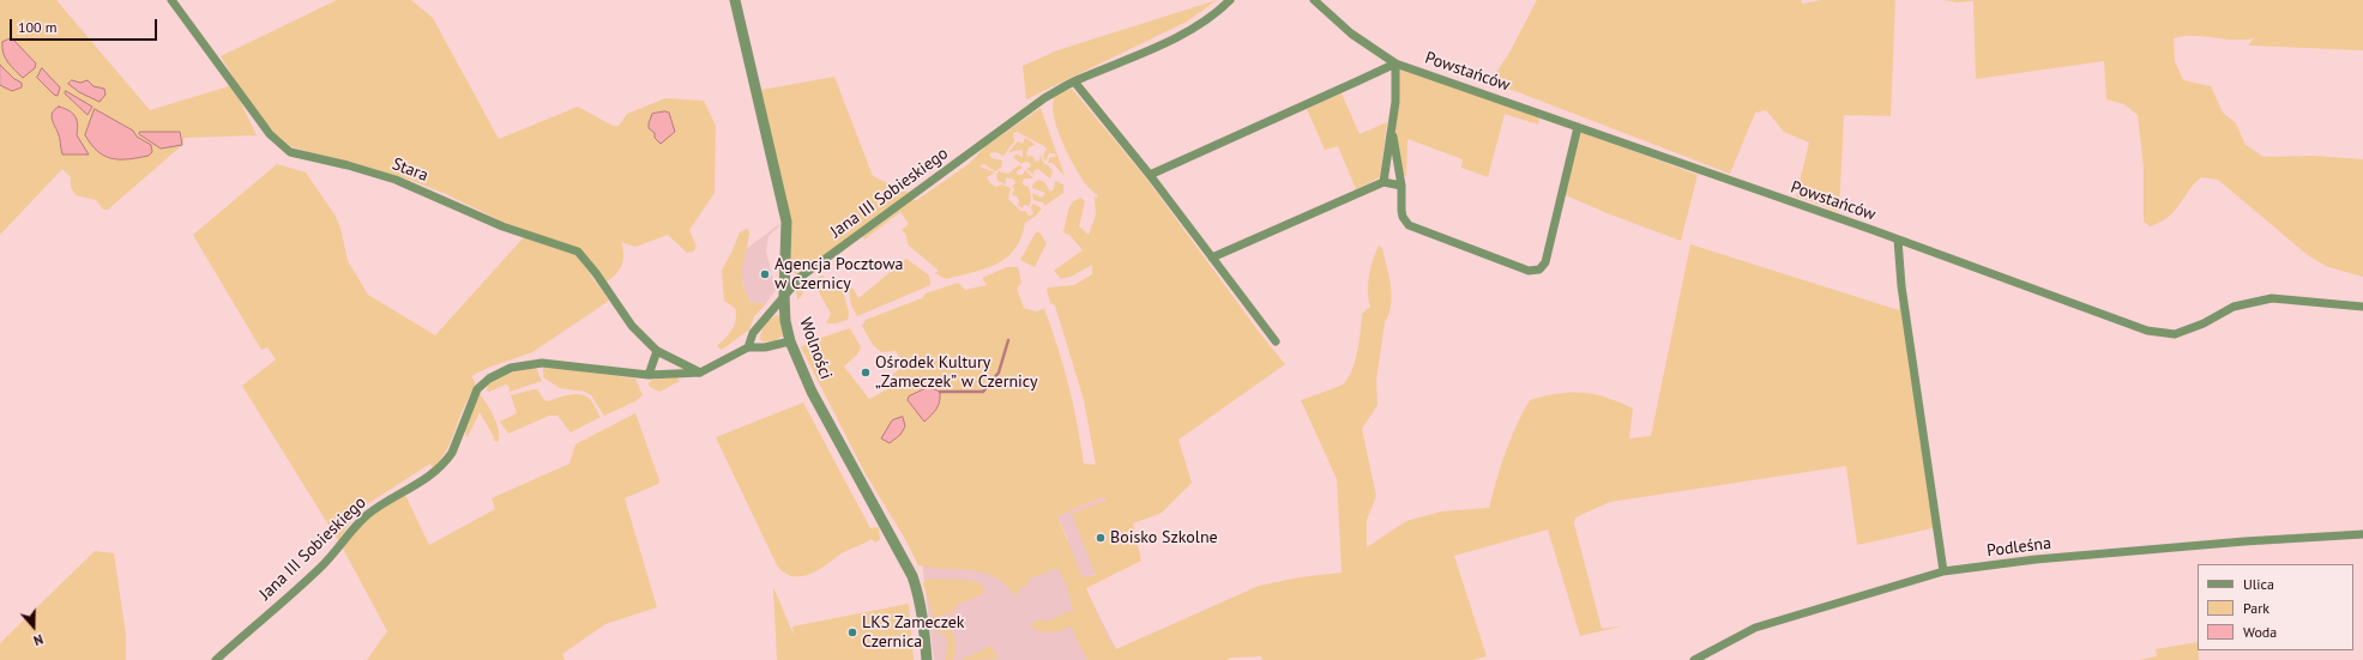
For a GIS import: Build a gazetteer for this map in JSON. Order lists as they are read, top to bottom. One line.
{"streets":{"street":["Powstańców","Stara","Jana III Sobieskiego","Wolności","Podleśna"]},"crossings":[["Stara","Jana III Sobieskiego"],["Jana III Sobieskiego","Wolności"]],"places":["Agencja Pocztowa w Czernicy","Ośrodek Kultury „Zameczek” w Czernicy","Boisko Szkolne","LKS Zameczek Czernica"],"legend":["Ulica","Park","Woda"],"scale_bar":"100 m","north":"bottom"}
